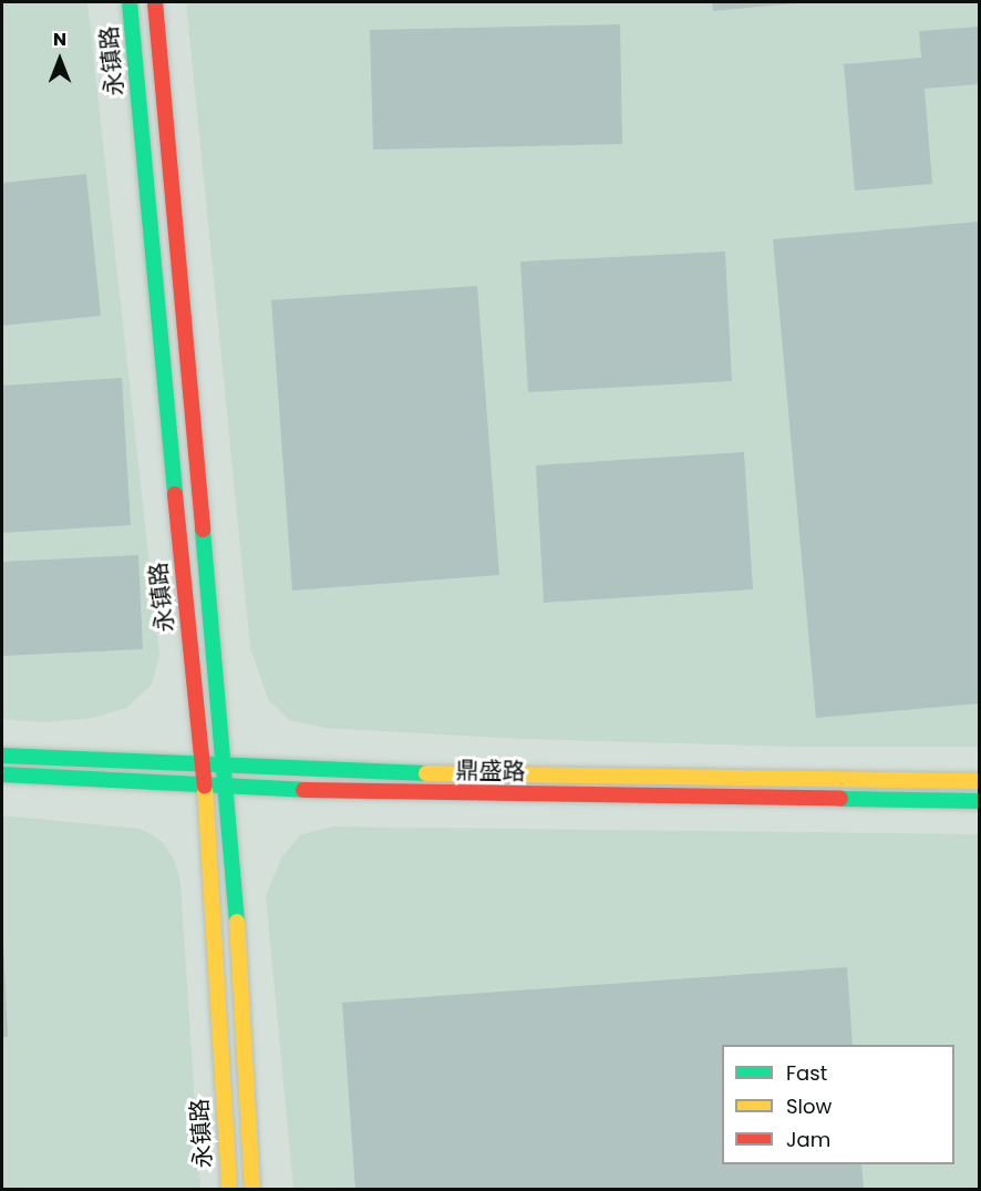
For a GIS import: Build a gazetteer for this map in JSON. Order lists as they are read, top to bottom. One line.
{"streets":{"street":["永镇路","鼎盛路"]},"crossings":[["永镇路","鼎盛路"]],"legend":["Fast","Slow","Jam"],"north":"top"}
